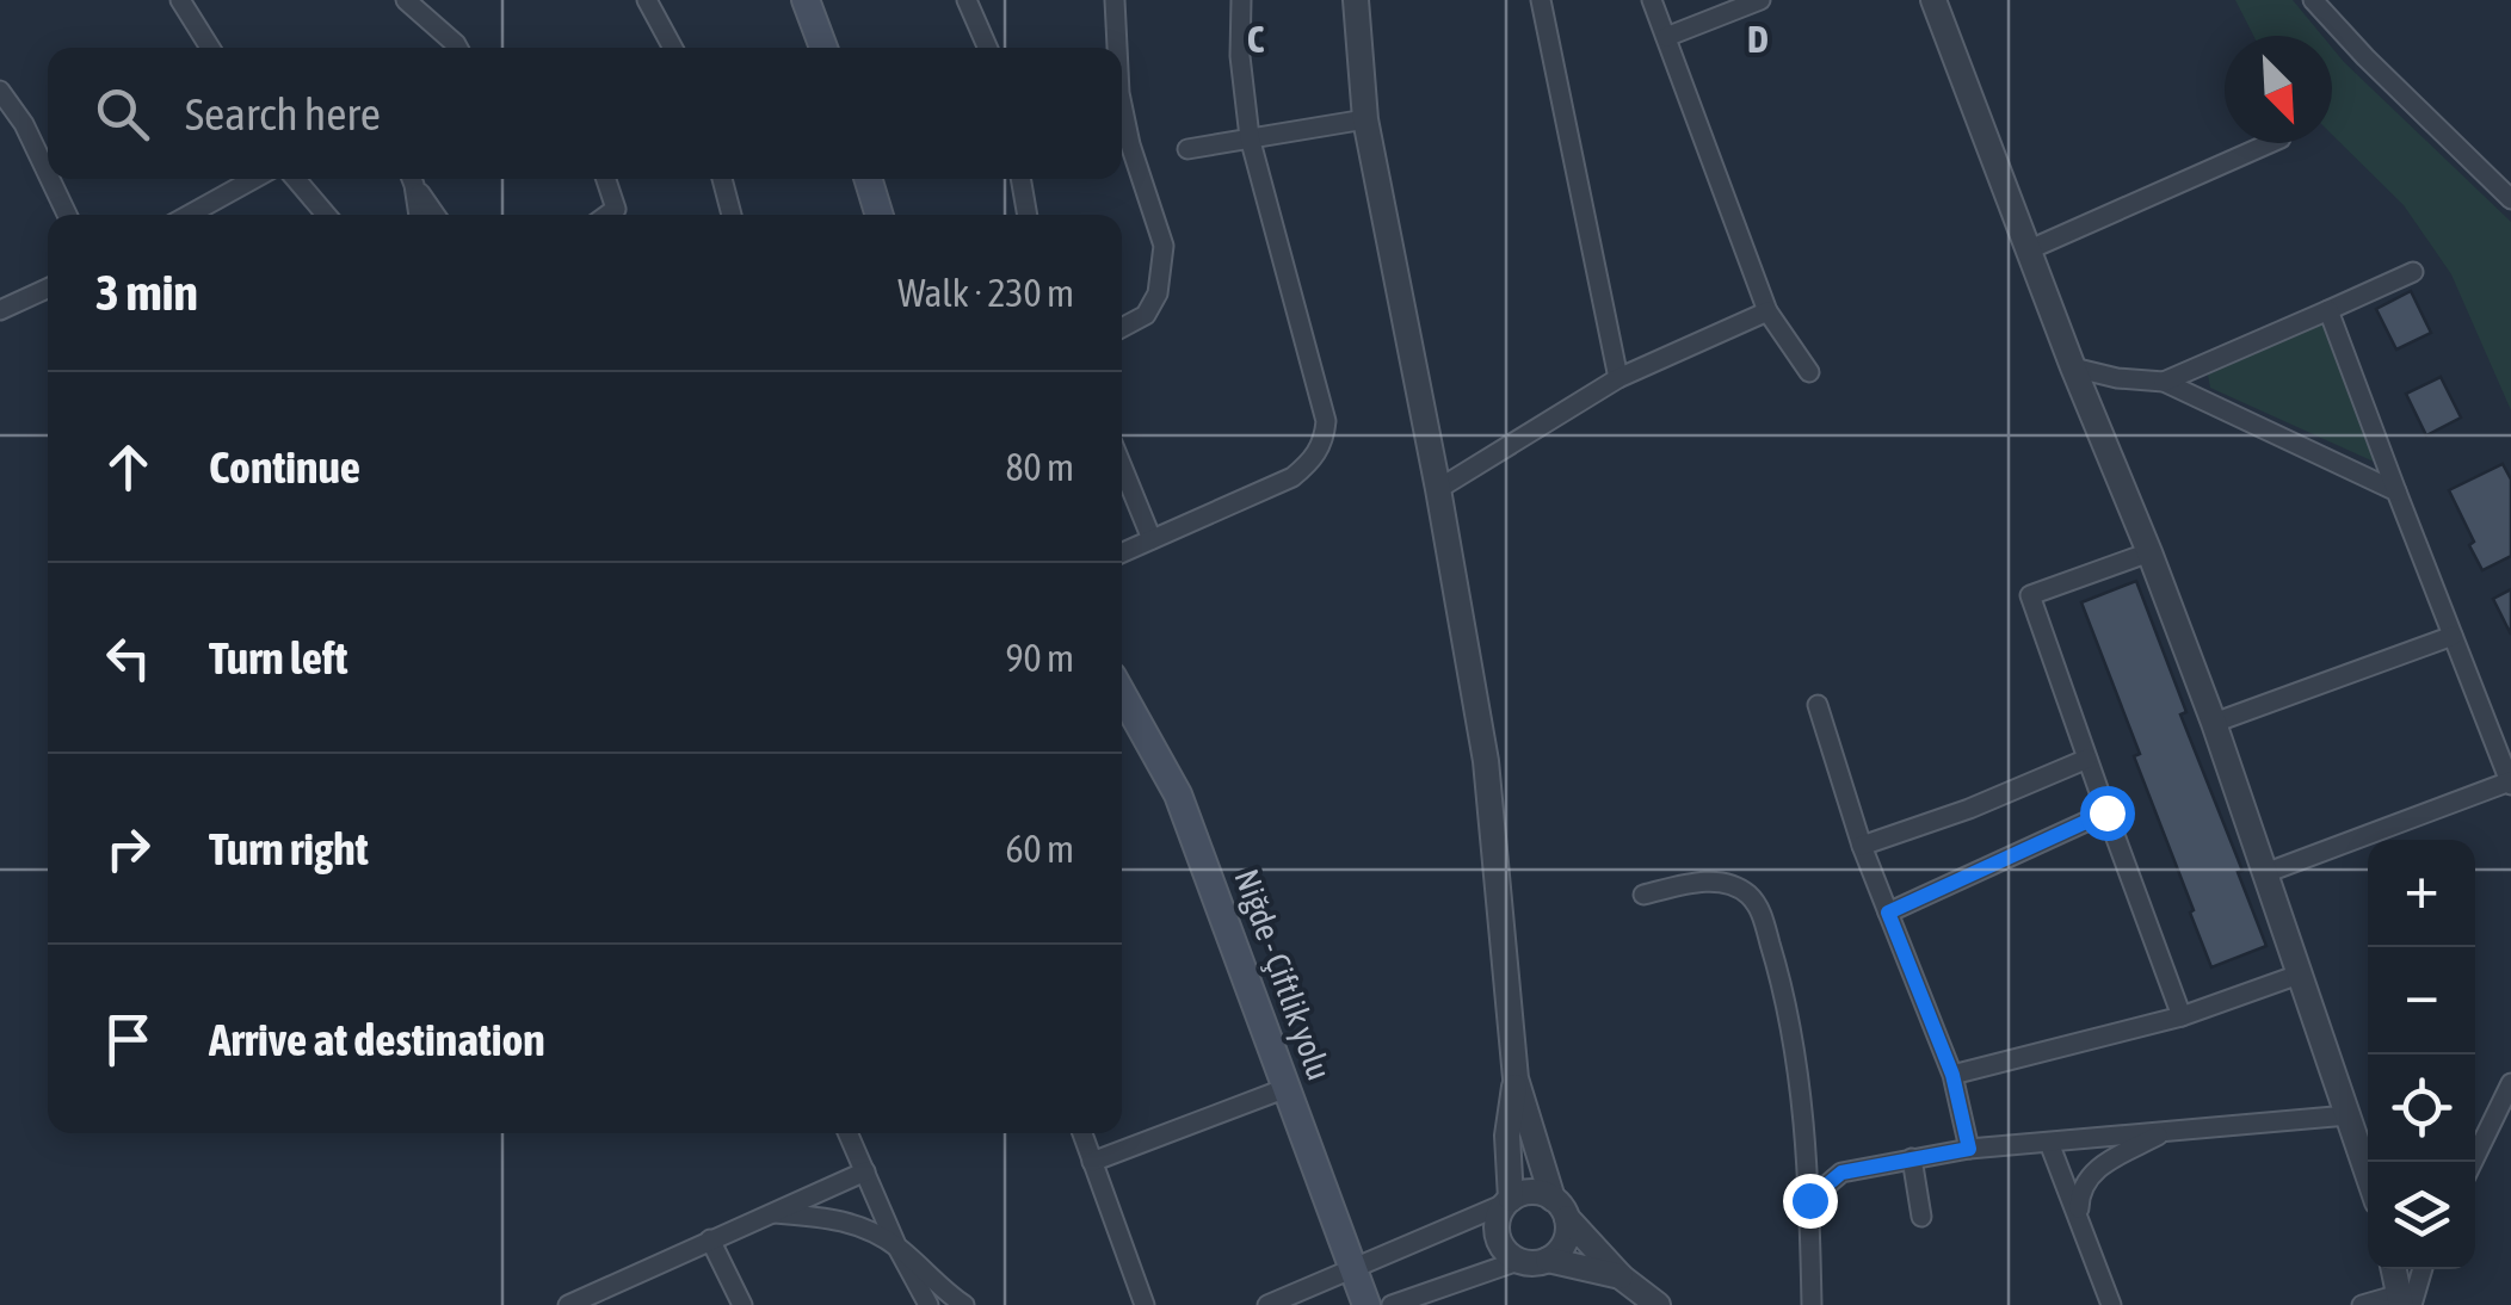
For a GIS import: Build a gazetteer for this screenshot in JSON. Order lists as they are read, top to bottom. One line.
{"streets":{"main road":["Niğde - Çiftlik yolu"]},"north":"bottom right","page":{"search":"Search here","heading":["3 min","Walk · 230 m"],"list":[["Continue","80 m"],["Turn left","90 m"],["Turn right","60 m"],"Arrive at destination"],"map_buttons":["+","−"]},"grid":{"columns":["C","D"]}}
